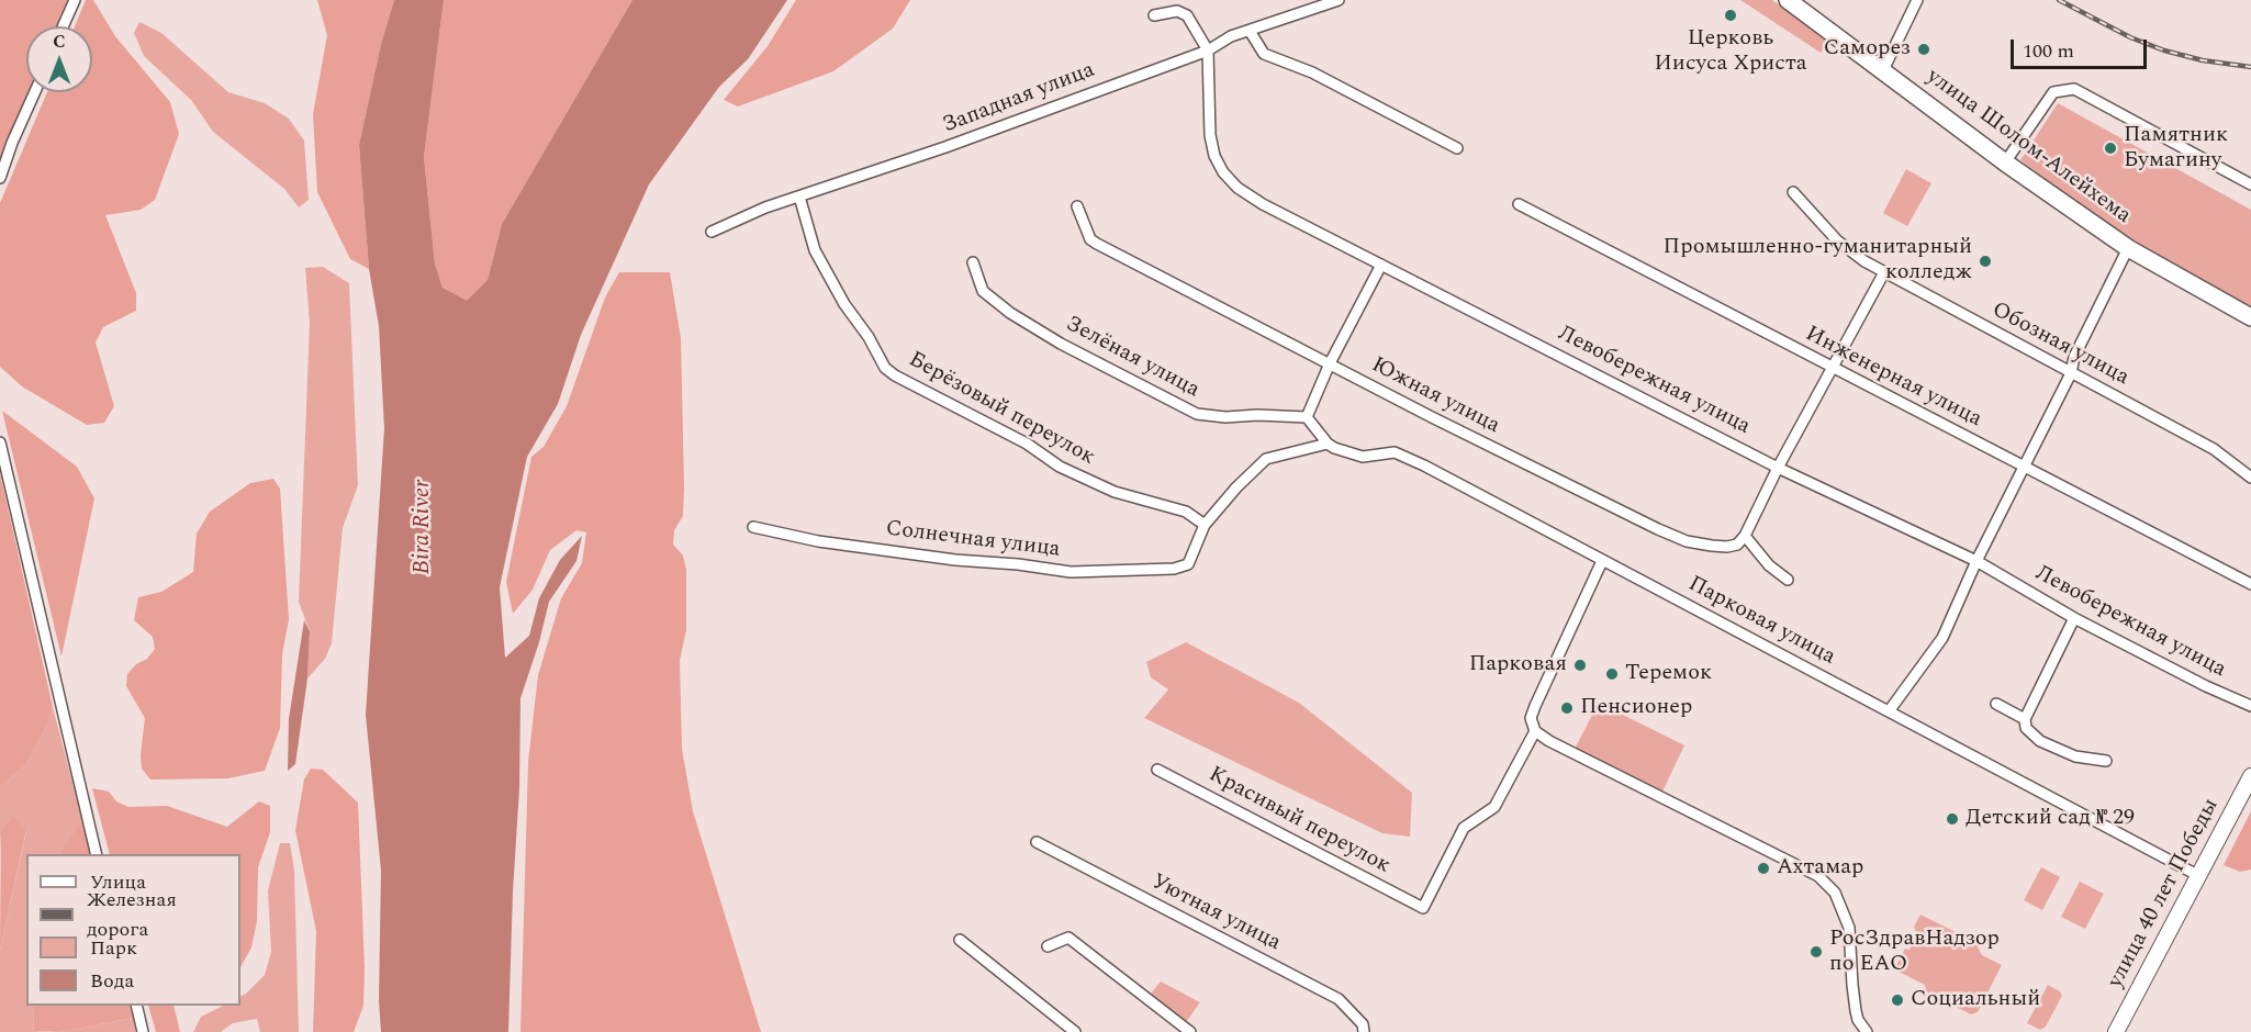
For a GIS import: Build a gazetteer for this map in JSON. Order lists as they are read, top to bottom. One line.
{"streets":{"main road":["улица Шолом-Алейхема","улица 40 лет Победы"],"street":["Западная улица","Обозная улица","Зелёная улица","Инженерная улица","Левобережная улица","Южная улица","Берёзовый переулок","Солнечная улица","Парковая улица","Красивый переулок","Уютная улица"]},"crossings":[["Западная улица","Левобережная улица"],["Западная улица","Берёзовый переулок"],["Берёзовый переулок","Солнечная улица"],["Парковая улица","улица 40 лет Победы"]],"water":["Bira River"],"places":["Церковь Иисуса Христа","Саморез","Памятник Бумагину","Промышленно-гуманитарный колледж","Парковая","Теремок","Пенсионер","Детский сад № 29","Ахтамар","РосЗдравНадзор по ЕАО","Социальный"],"legend":["Улица","Железная дорога","Парк","Вода"],"scale_bar":"100 m","north":"top"}
